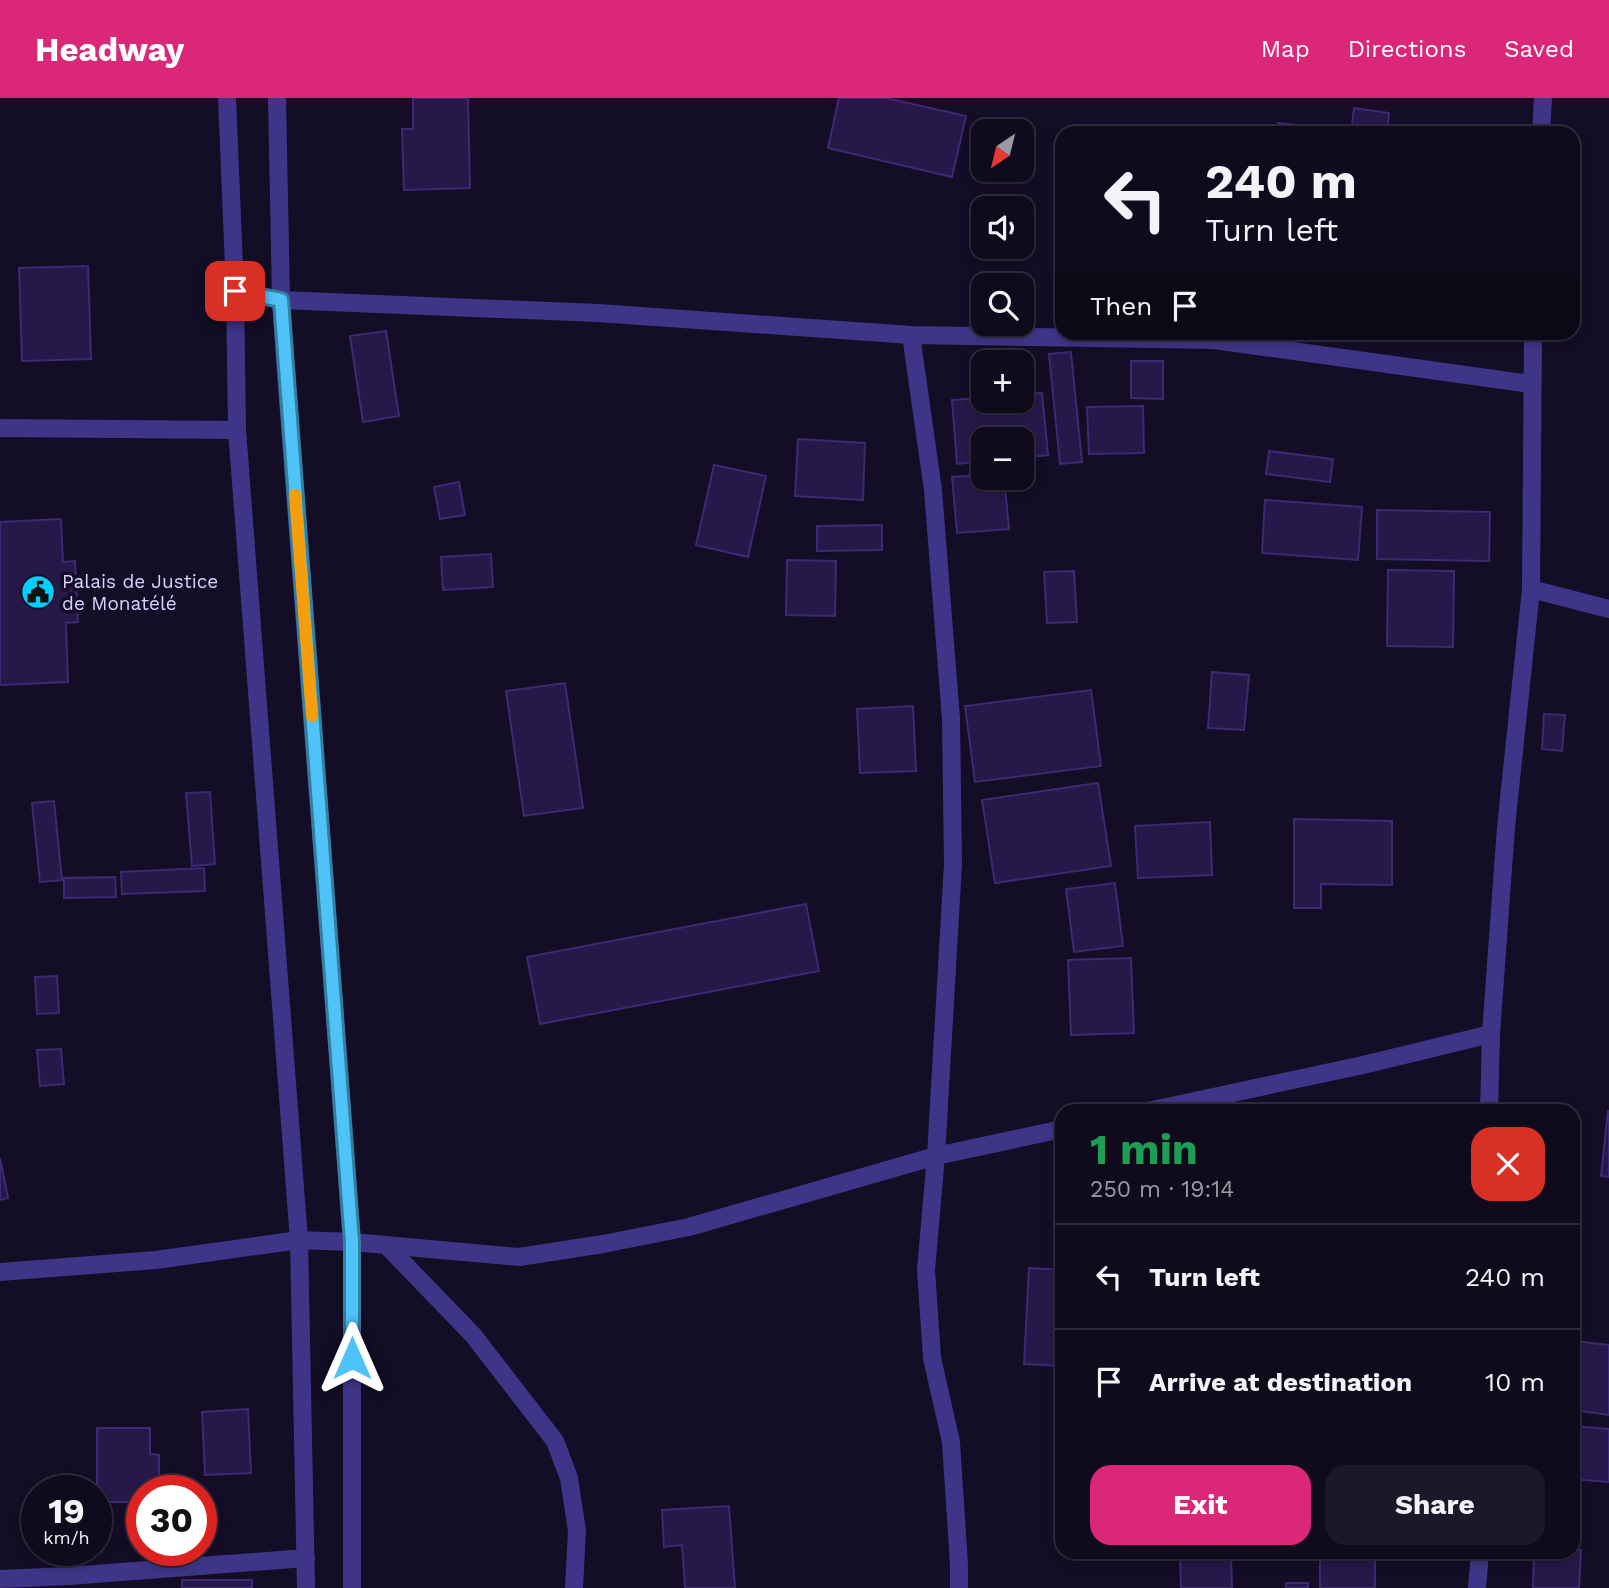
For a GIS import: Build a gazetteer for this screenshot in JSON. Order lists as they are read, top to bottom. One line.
{"places":{"public building":["Palais de Justice de Monatélé"]},"north":"bottom left","page":{"header":"Headway","nav":["Map","Directions","Saved"],"map_buttons":["+","−"],"turn":["240 m","Turn left"],"then":"Then","heading":["1 min","250 m · 19:14"],"list":[{"name":"Turn left","value":"240 m"},{"name":"Arrive at destination","value":"10 m"}],"buttons":["Exit","Share"],"speed":"19 km/h","limit":"30"}}
